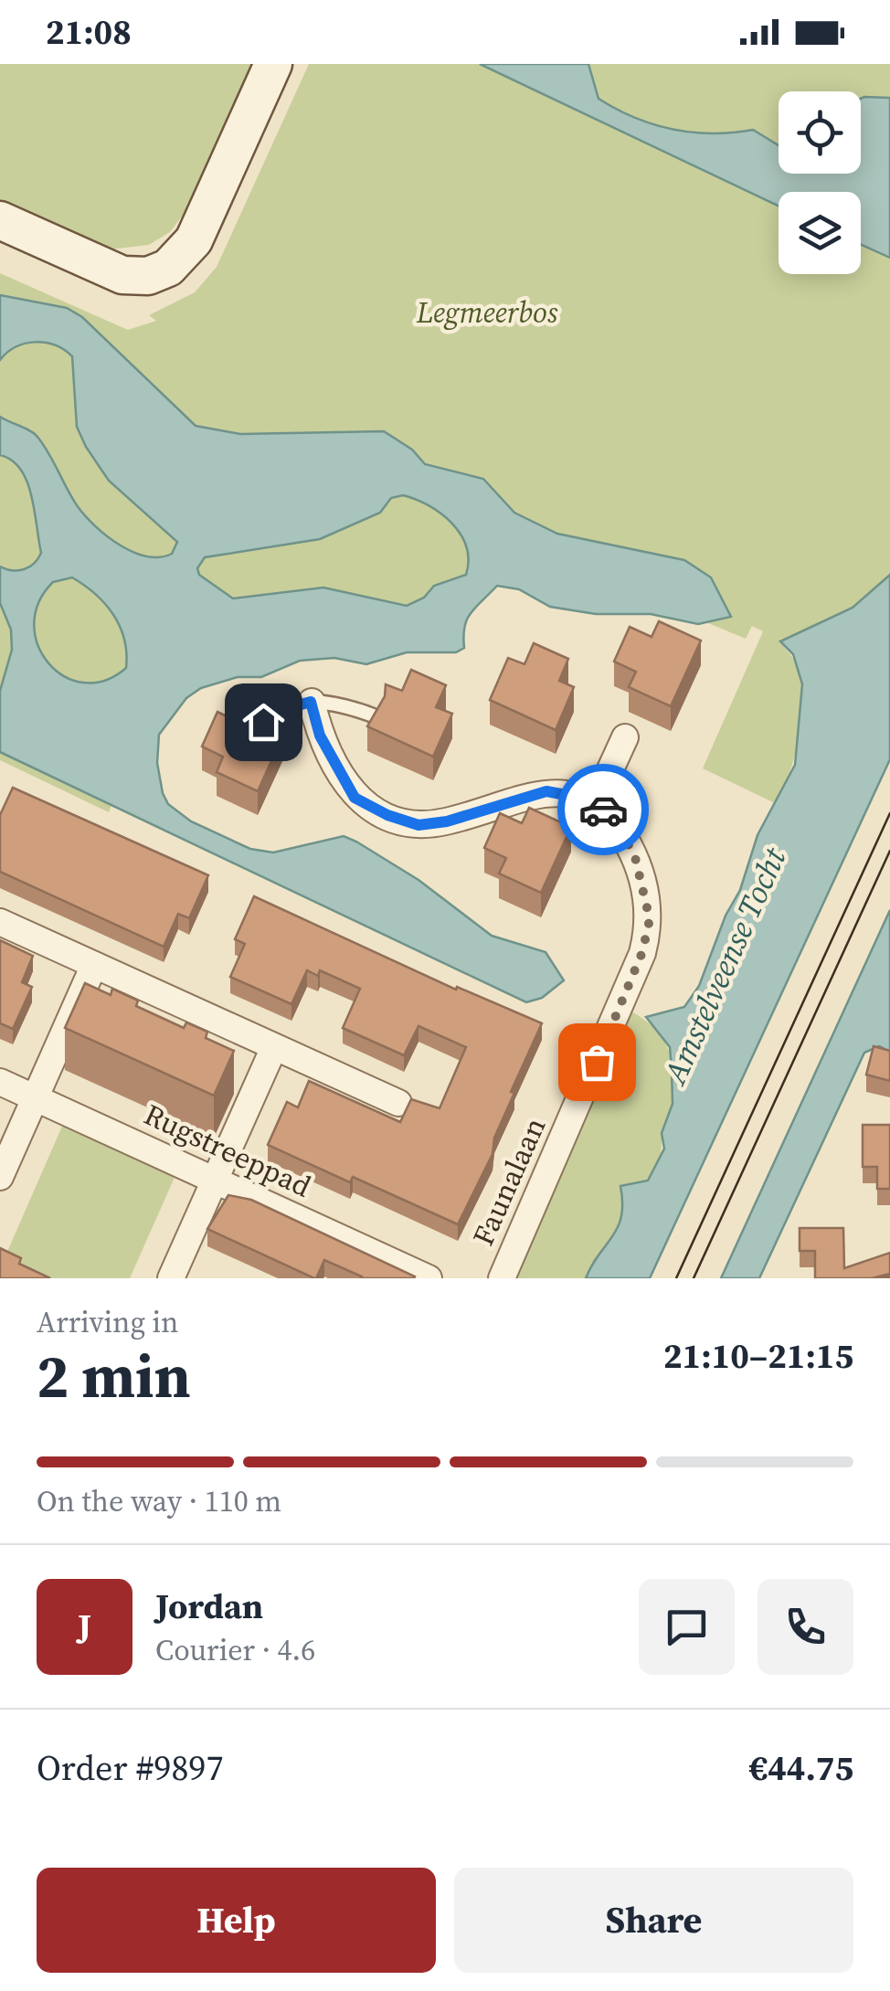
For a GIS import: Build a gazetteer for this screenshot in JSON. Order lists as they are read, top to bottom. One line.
{"streets":{"street":["Rugstreeppad","Faunalaan"]},"water":["Amstelveense Tocht"],"parks":["Legmeerbos"],"page":{"status":"21:08","heading":["2 min","Arriving in","21:10–21:15"],"panel":["Jordan","Courier · 4.6","Order #9897","€44.75"],"bar":"On the way · 110 m","round":"J","buttons":["Help","Share"]}}
